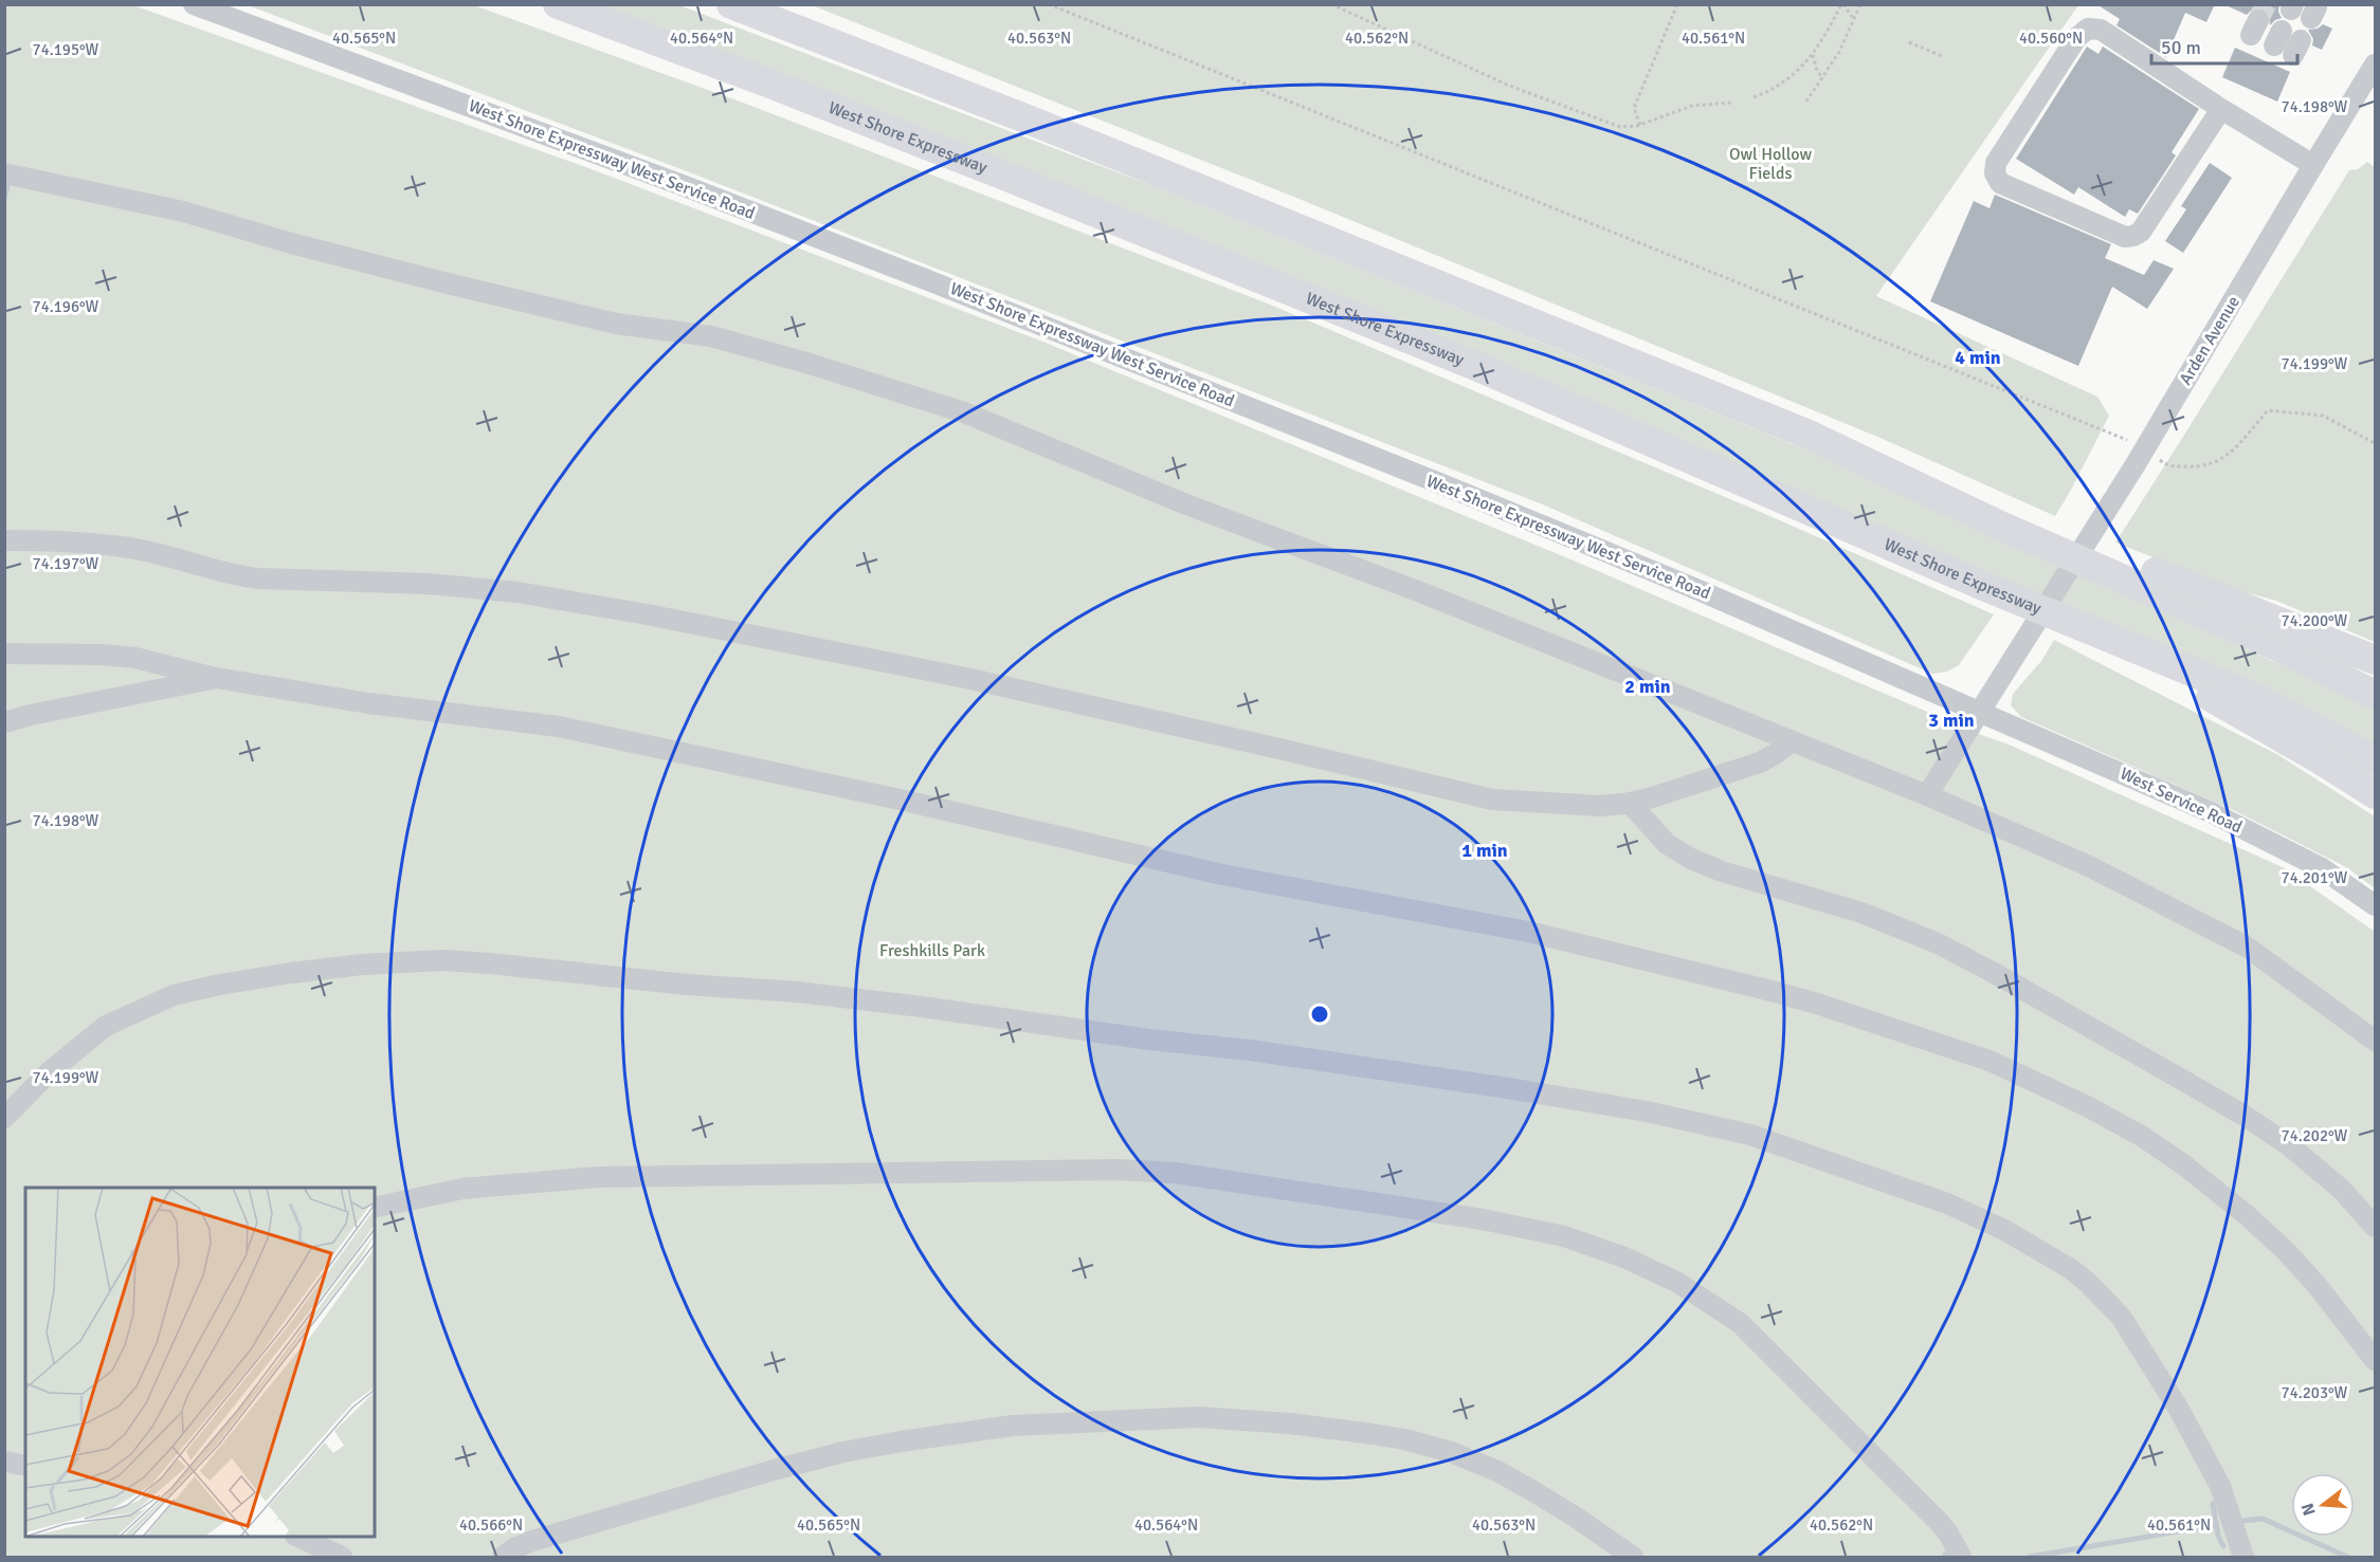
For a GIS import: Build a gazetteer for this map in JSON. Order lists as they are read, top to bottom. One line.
{"streets":{"highway":["West Shore Expressway"],"street":["West Shore Expressway West Service Road","Arden Avenue","West Service Road"]},"crossings":[["West Shore Expressway West Service Road","Arden Avenue"],["West Shore Expressway West Service Road","West Service Road"],["Arden Avenue","West Service Road"]],"parks":["Owl Hollow Fields","Freshkills Park"],"scale_bar":"50 m","north":"left","coordinates":["40.563°N","40.561°N","40.565°N","40.564°N","40.562°N","40.560°N","74.195°W","74.198°W","74.196°W","74.199°W","74.197°W","74.200°W","74.201°W","74.202°W","74.203°W","40.566°N"],"rings":["4 min","2 min","3 min","1 min"]}
